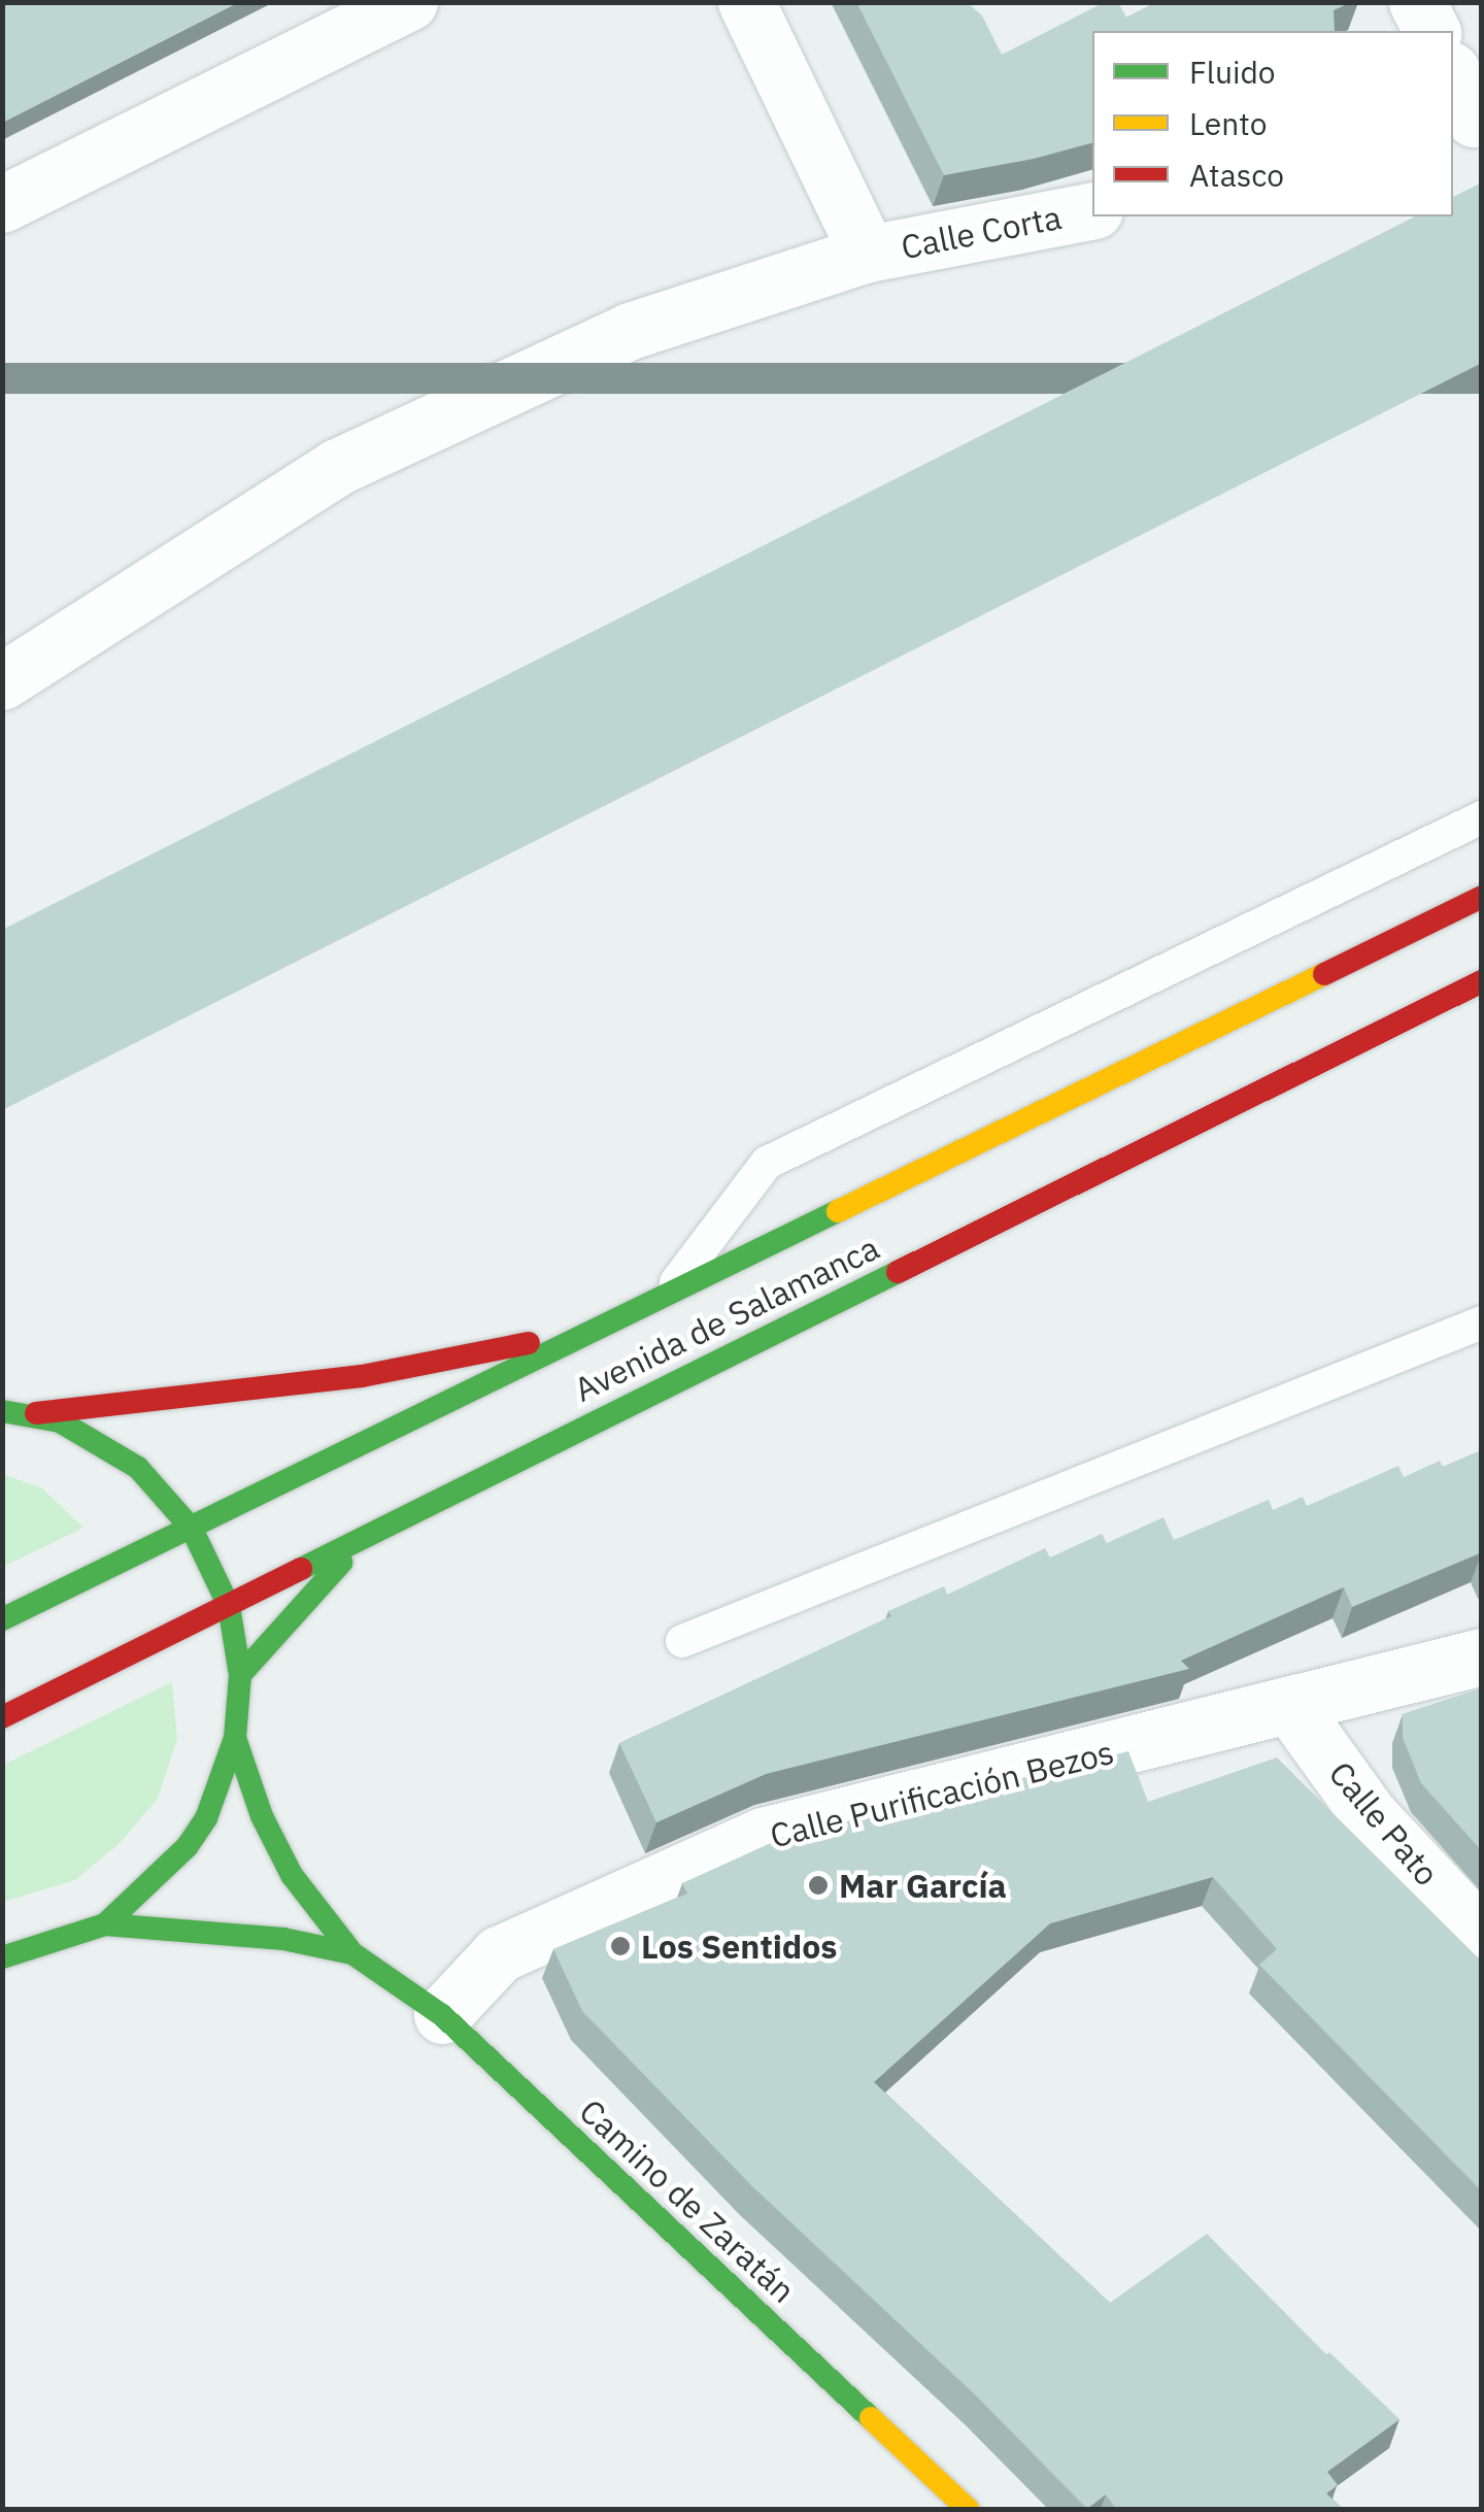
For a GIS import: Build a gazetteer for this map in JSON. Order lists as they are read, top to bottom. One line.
{"streets":{"main road":["Avenida de Salamanca","Camino de Zaratán"],"street":["Calle Corta","Calle Purificación Bezos","Calle Pato"]},"crossings":[["Calle Purificación Bezos","Calle Pato"],["Calle Purificación Bezos","Camino de Zaratán"]],"places":["Mar García","Los Sentidos"],"legend":["Fluido","Lento","Atasco"]}
